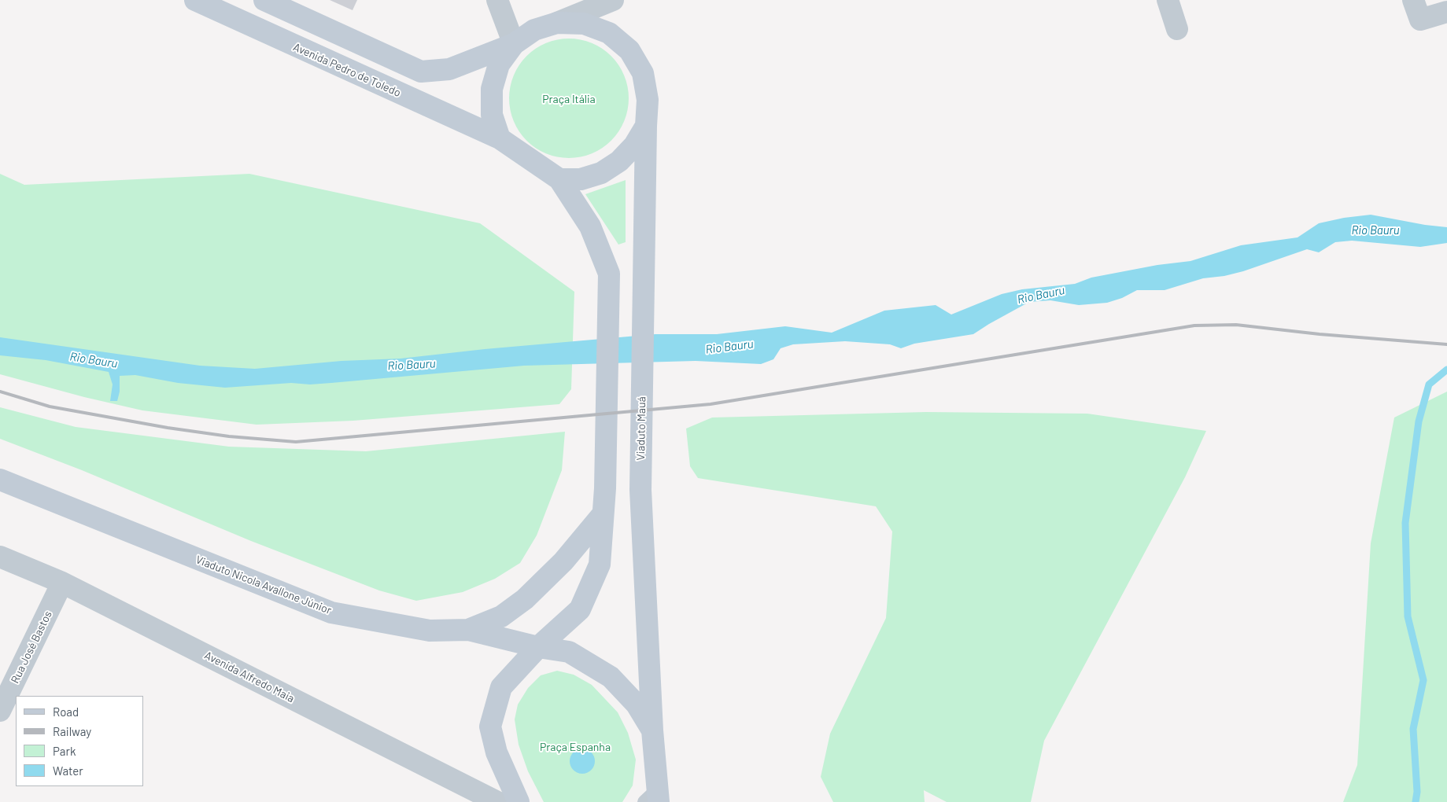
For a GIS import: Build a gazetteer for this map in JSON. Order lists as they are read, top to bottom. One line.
{"streets":{"main road":["Avenida Pedro de Toledo","Viaduto Mauá","Viaduto Nicola Avallone Júnior"],"street":["Rua José Bastos","Avenida Alfredo Maia"]},"crossings":[["Rua José Bastos","Avenida Alfredo Maia"]],"water":["Rio Bauru"],"parks":["Praça Itália","Praça Espanha"],"legend":["Road","Railway","Park","Water"]}
